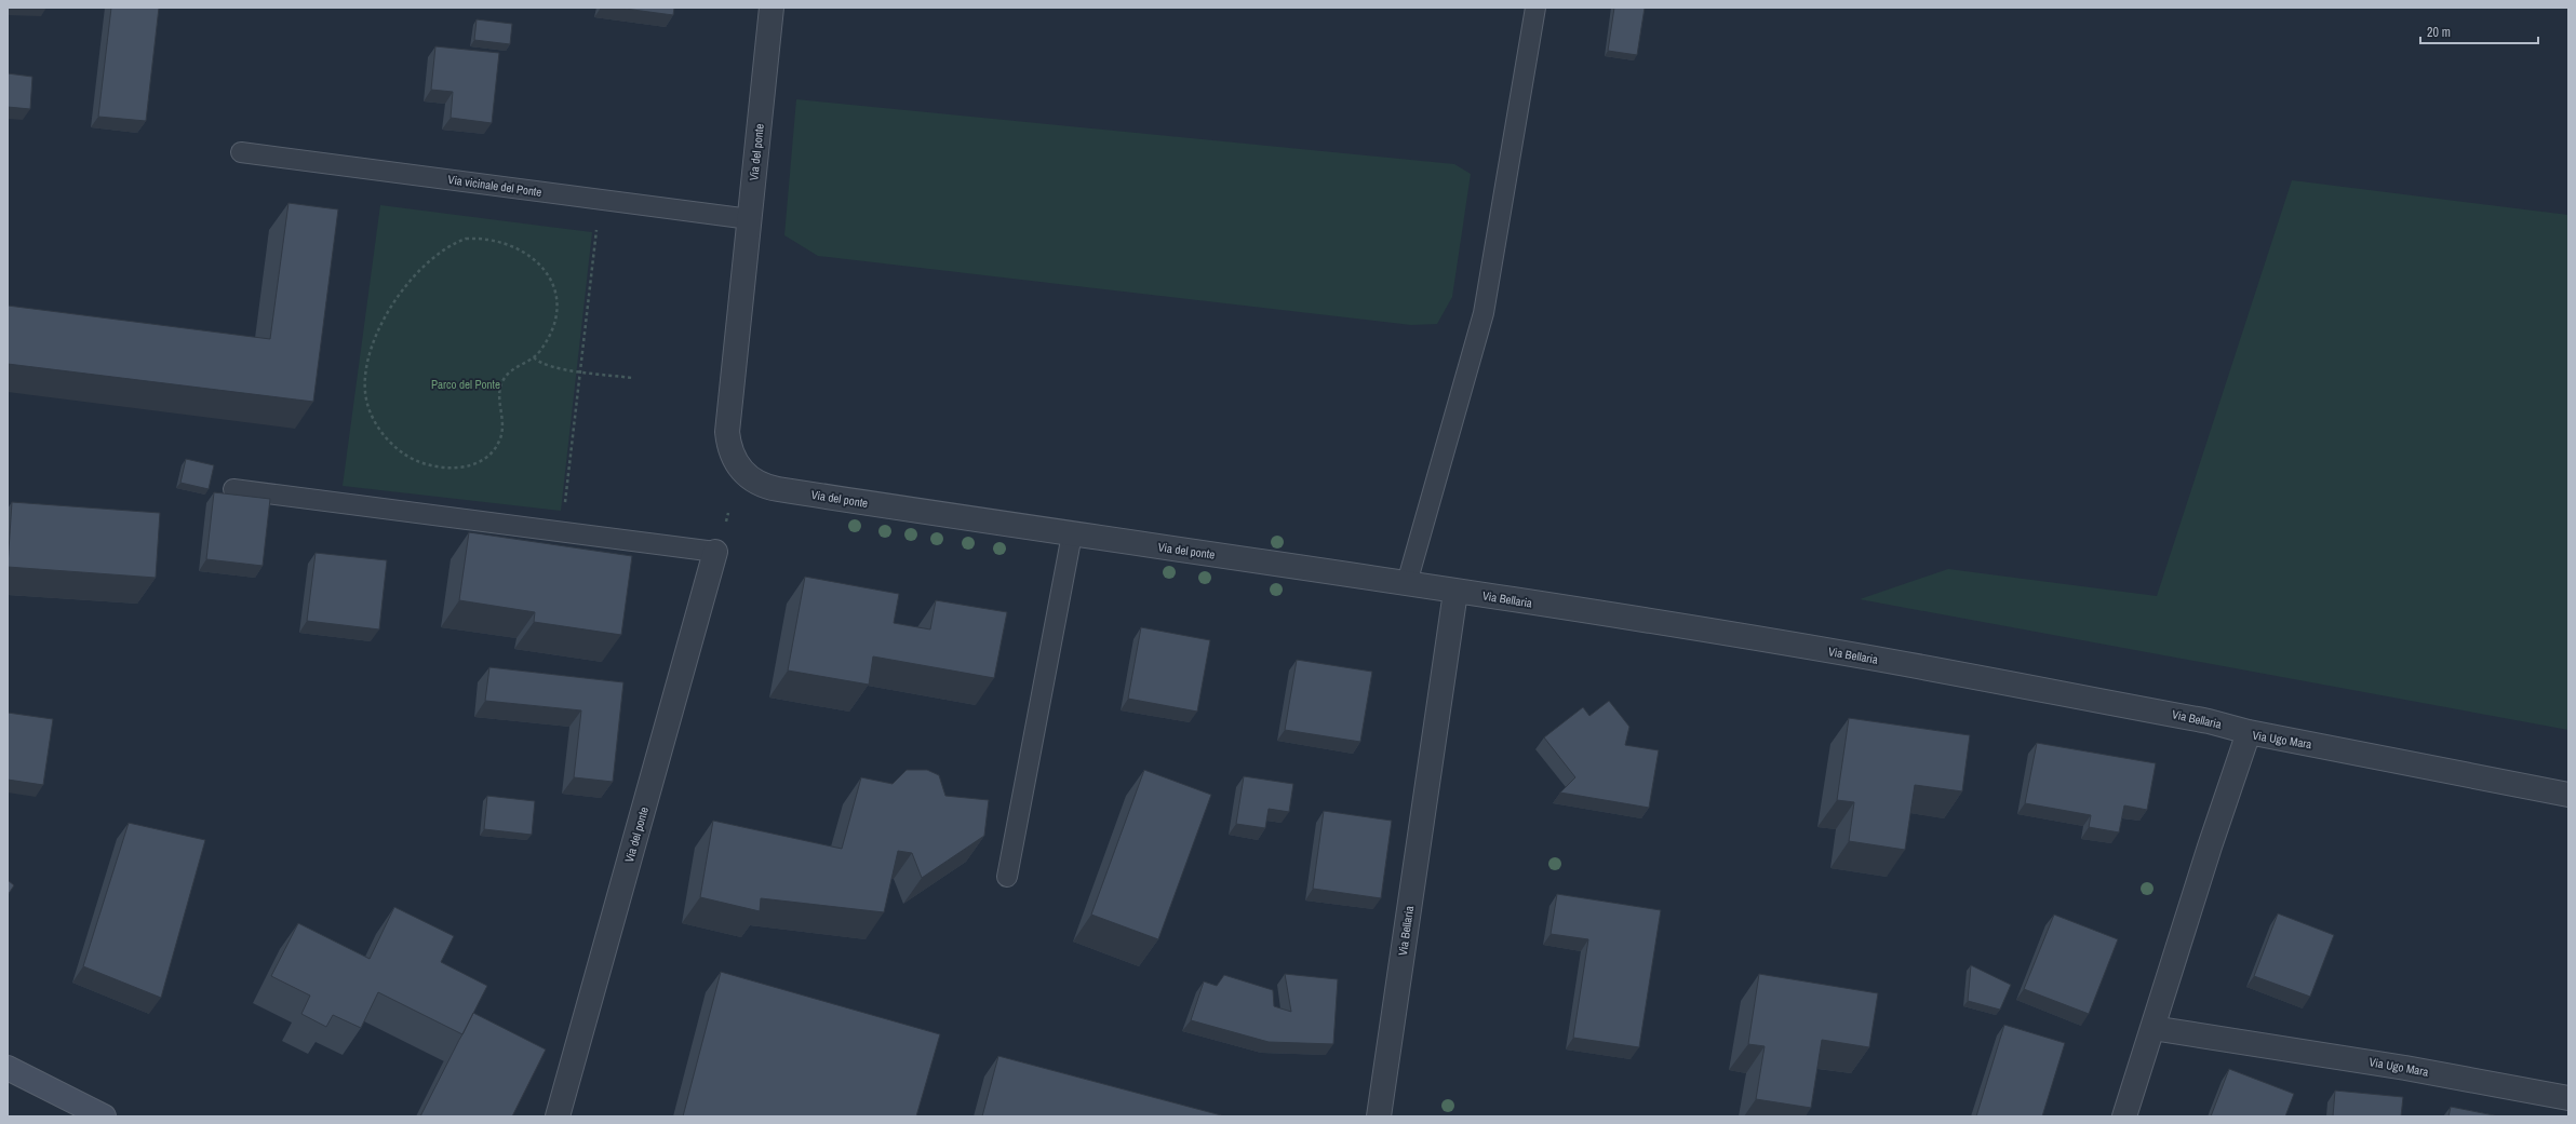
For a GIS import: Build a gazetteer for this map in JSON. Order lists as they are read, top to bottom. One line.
{"streets":{"street":["Via del ponte","Via Bellaria","Via Ugo Mara"],"lane":["Via vicinale del Ponte"]},"crossings":[["Via del ponte","Via vicinale del Ponte"],["Via del ponte","Via Bellaria"],["Via Bellaria","Via Ugo Mara"]],"parks":["Parco del Ponte"],"scale_bar":"20 m"}
